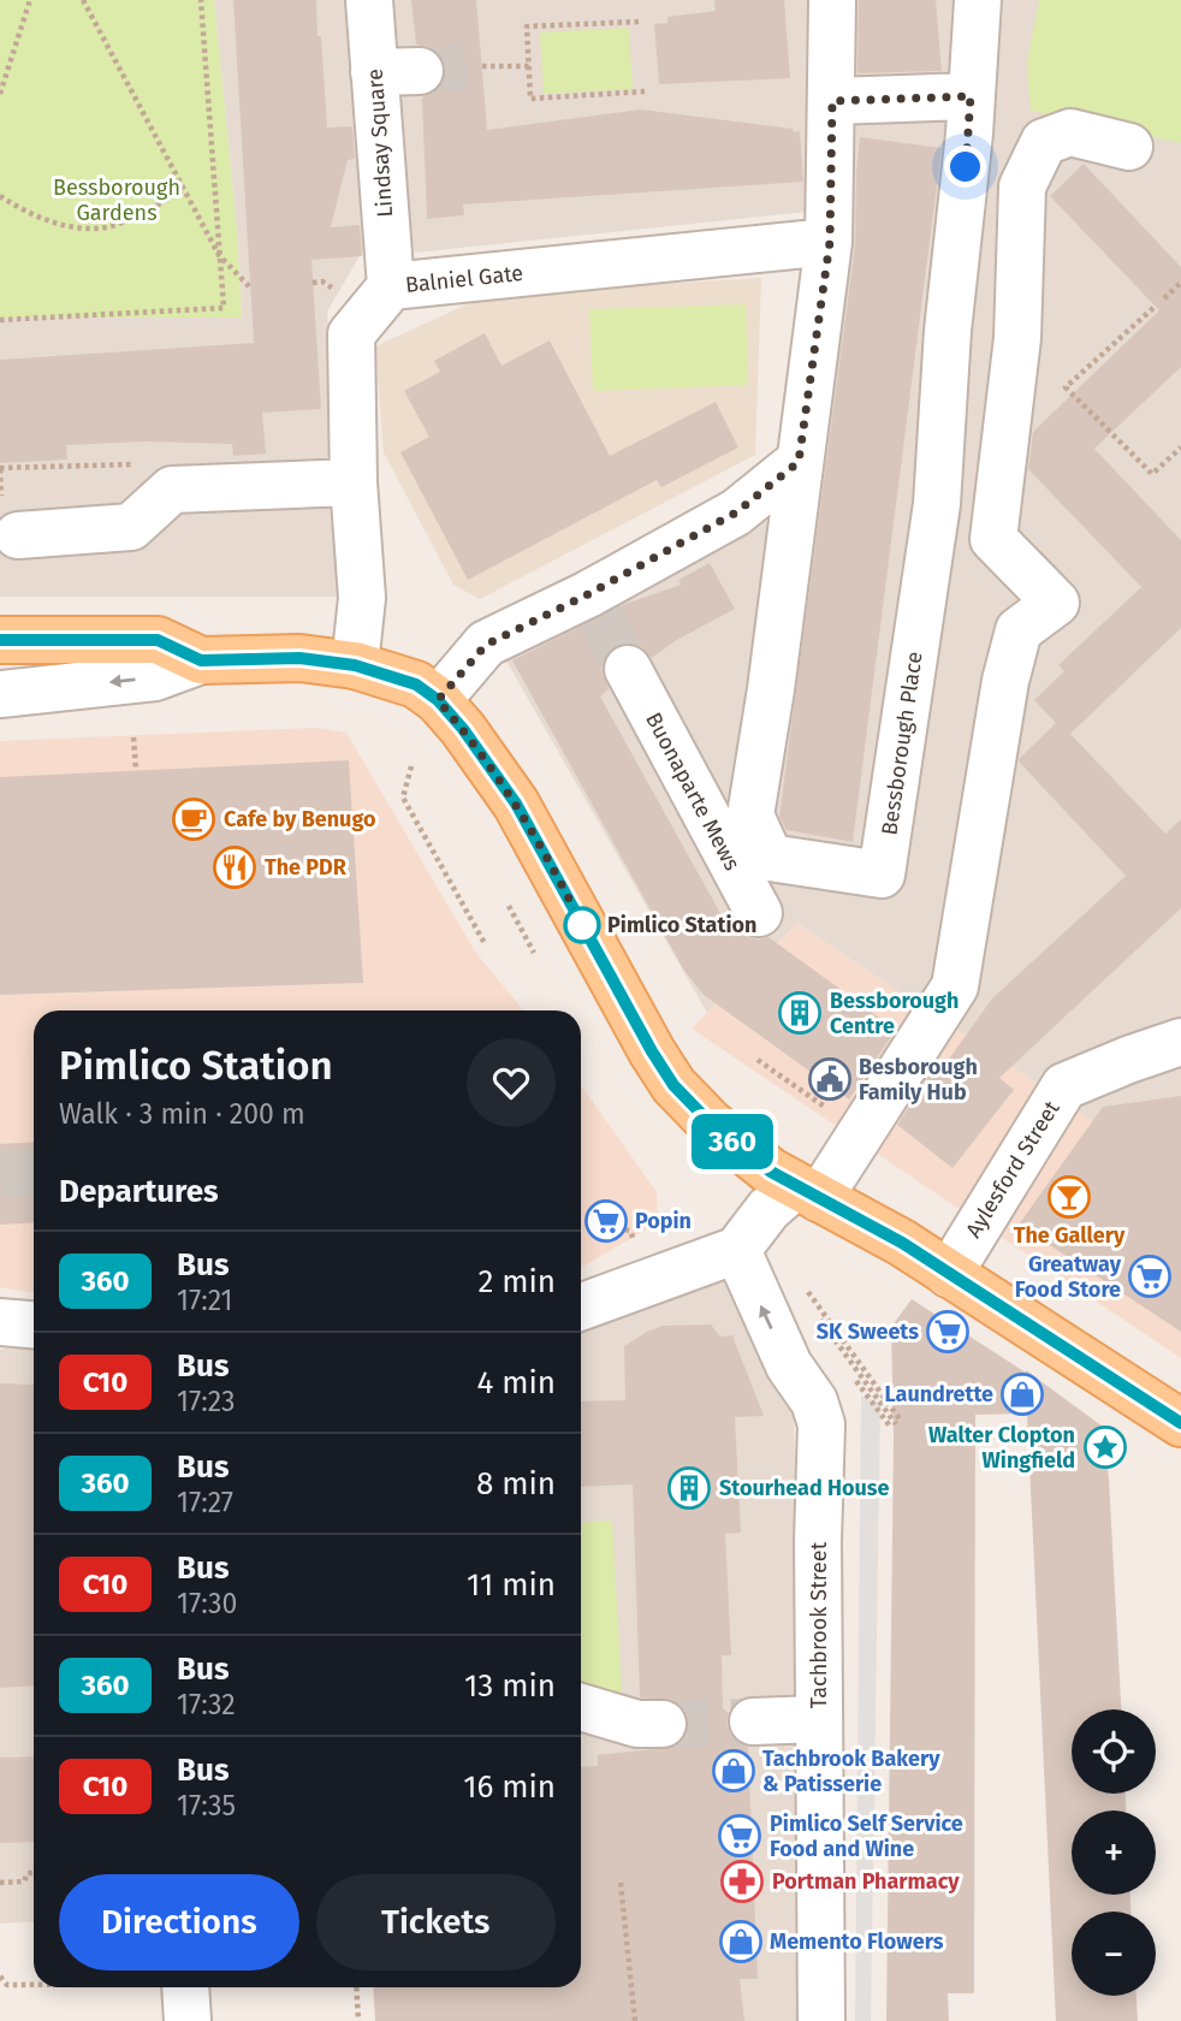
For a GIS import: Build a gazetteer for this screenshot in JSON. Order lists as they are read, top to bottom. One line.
{"streets":{"street":["Lindsay Square","Balniel Gate","Bessborough Place","Buonaparte Mews","Aylesford Street","Tachbrook Street"]},"crossings":[["Lindsay Square","Balniel Gate"],["Balniel Gate","Bessborough Place"]],"one_way":["Tachbrook Street"],"parks":["Bessborough Gardens"],"places":{"cafe":["Cafe by Benugo"],"restaurant":["The PDR"],"other":["Pimlico Station"],"building":["Bessborough Centre","Stourhead House"],"public building":["Besborough Family Hub"],"bar":["The Gallery"],"supermarket":["Popin","Greatway Food Store","SK Sweets","Pimlico Self Service Food and Wine"],"shop":["Laundrette","Tachbrook Bakery & Patisserie","Memento Flowers"],"place":["Walter Clopton Wingfield"],"pharmacy":["Portman Pharmacy"]},"lines":["bus line 360"],"page":{"on_map":"360","heading":[["Pimlico Station","Walk · 3 min · 200 m"],"Departures"],"list":[{"mark":"360","name":"Bus","note":"17:21","value":"2 min"},{"mark":"C10","name":"Bus","note":"17:23","value":"4 min"},{"mark":"360","name":"Bus","note":"17:27","value":"8 min"},{"mark":"C10","name":"Bus","note":"17:30","value":"11 min"},{"mark":"360","name":"Bus","note":"17:32","value":"13 min"},{"mark":"C10","name":"Bus","note":"17:35","value":"16 min"}],"map_buttons":["+","−"],"buttons":["Directions","Tickets"]}}
